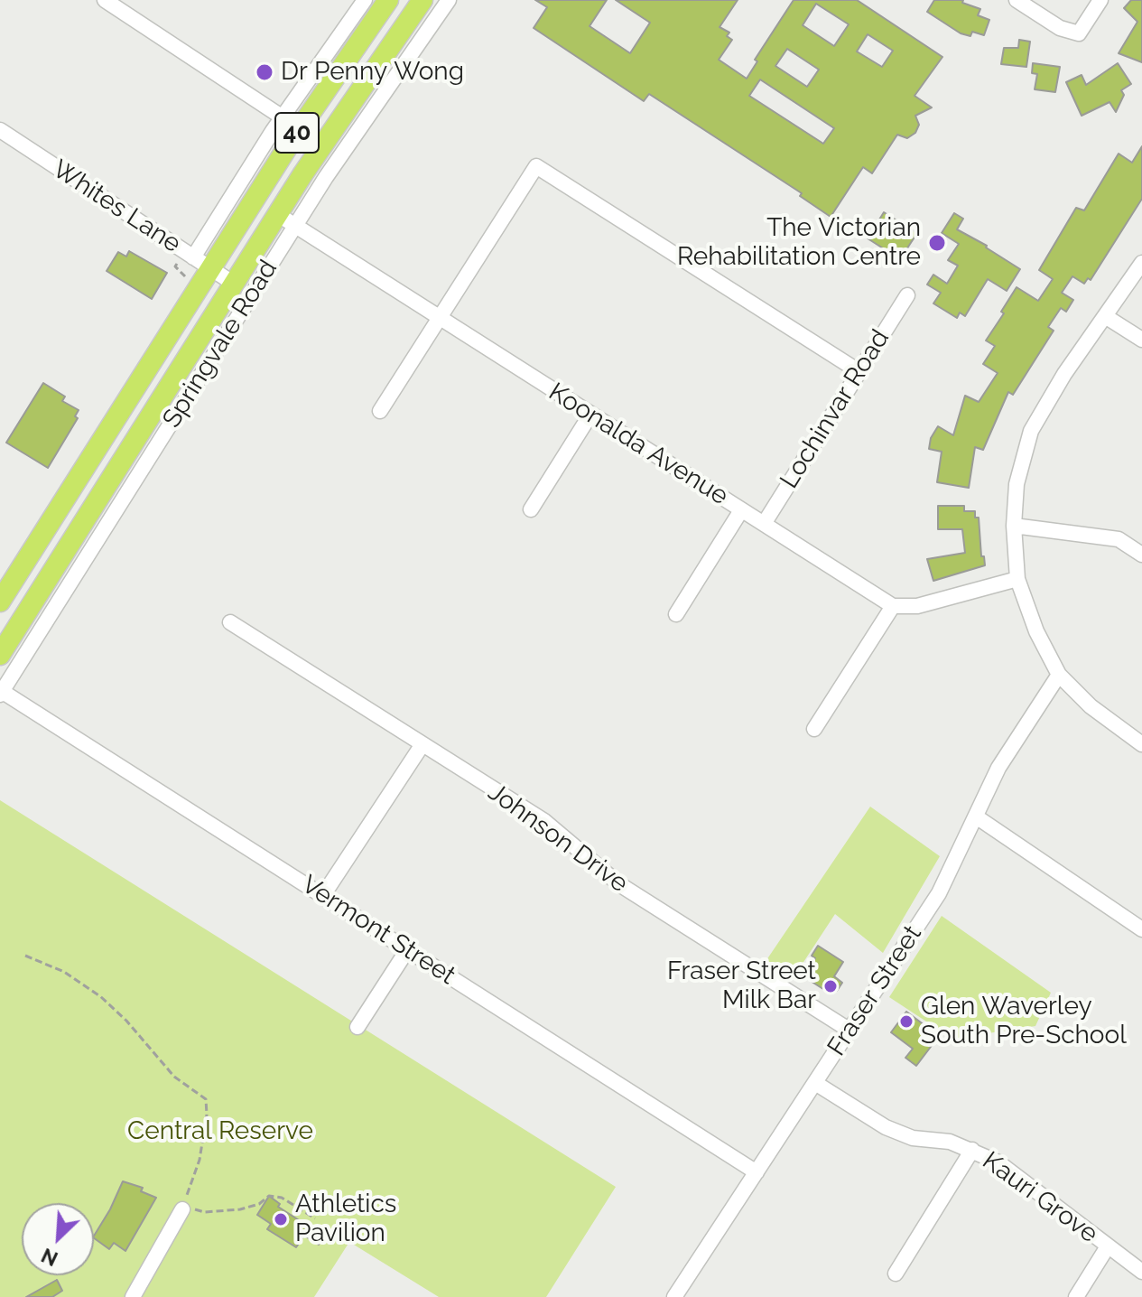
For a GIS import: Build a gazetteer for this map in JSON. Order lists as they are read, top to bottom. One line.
{"streets":{"highway":["40","Springvale Road"],"street":["Whites Lane","Lochinvar Road","Koonalda Avenue","Johnson Drive","Vermont Street","Fraser Street","Kauri Grove"]},"crossings":[["Whites Lane","Springvale Road"],["Springvale Road","Koonalda Avenue"],["Springvale Road","Vermont Street"],["Lochinvar Road","Koonalda Avenue"],["Johnson Drive","Fraser Street"],["Vermont Street","Fraser Street"],["Fraser Street","Kauri Grove"]],"parks":["Central Reserve"],"places":["Dr Penny Wong","The Victorian Rehabilitation Centre","Fraser Street Milk Bar","Glen Waverley South Pre-School","Athletics Pavilion"],"north":"bottom left"}
